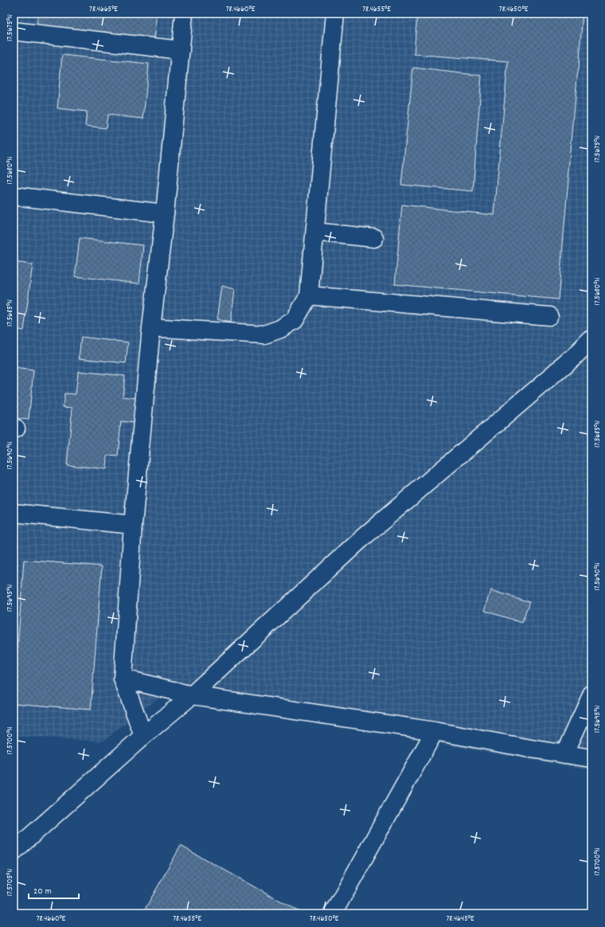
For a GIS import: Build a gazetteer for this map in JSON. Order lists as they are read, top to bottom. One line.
{"scale_bar":"20 m","coordinates":["78.4665°E","78.4660°E","78.4655°E","78.4650°E","17.5675°N","17.5680°N","17.5685°N","17.5690°N","17.5695°N","17.5700°N","17.5705°N","78.4645°E"]}
